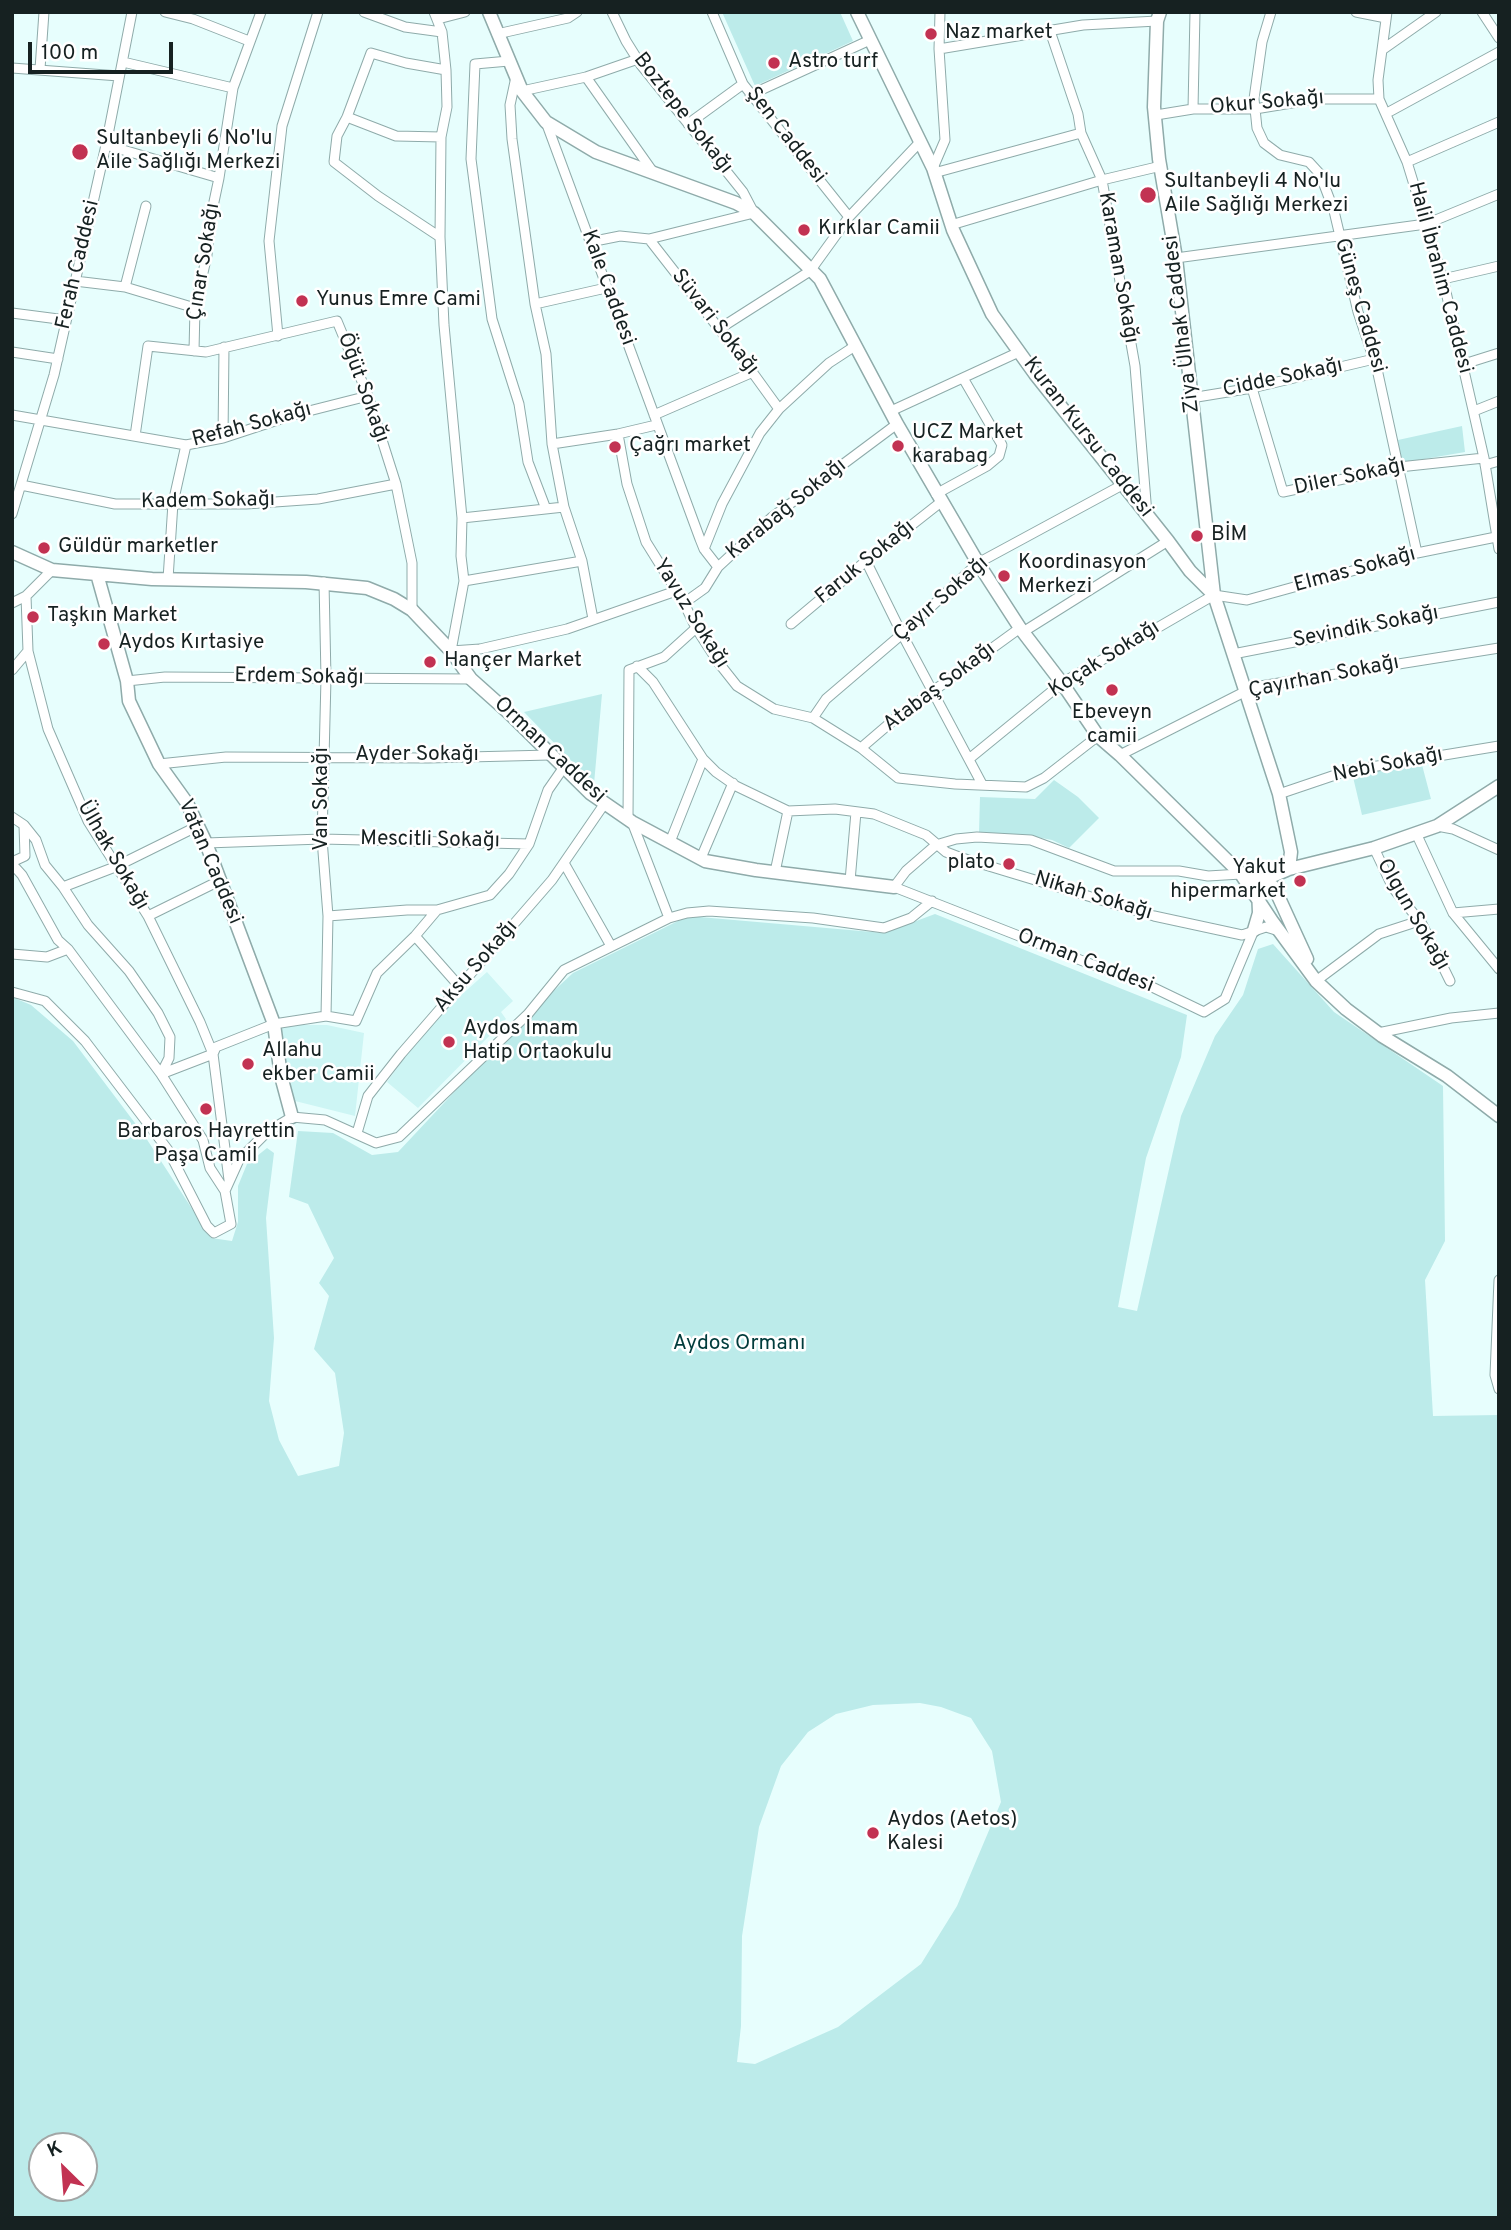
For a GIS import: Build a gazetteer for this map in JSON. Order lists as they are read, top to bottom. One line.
{"streets":{"street":["Okur Sokağı","Boztepe Sokağı","Şen Caddesi","Çınar Sokağı","Ferah Caddesi","Karaman Sokağı","Halil İbrahim Caddesi","Kale Caddesi","Güneş Caddesi","Süvari Sokağı","Ziya Ülhak Caddesi","Cidde Sokağı","Öğüt Sokağı","Refah Sokağı","Kuran Kursu Caddesi","Diler Sokağı","Kadem Sokağı","Karabağ Sokağı","Faruk Sokağı","Elmas Sokağı","Çayır Sokağı","Yavuz Sokağı","Sevindik Sokağı","Koçak Sokağı","Erdem Sokağı","Çayırhan Sokağı","Atabaş Sokağı","Orman Caddesi","Ayder Sokağı","Nebi Sokağı","Van Sokağı","Mescitli Sokağı","Ülhak Sokağı","Vatan Caddesi","Nikah Sokağı","Olgun Sokağı","Aksu Sokağı"]},"crossings":[["Okur Sokağı","Halil İbrahim Caddesi"],["Okur Sokağı","Güneş Caddesi"],["Okur Sokağı","Ziya Ülhak Caddesi"],["Çınar Sokağı","Öğüt Sokağı"],["Ferah Caddesi","Refah Sokağı"],["Ferah Caddesi","Kadem Sokağı"],["Karaman Sokağı","Kuran Kursu Caddesi"],["Halil İbrahim Caddesi","Diler Sokağı"],["Halil İbrahim Caddesi","Elmas Sokağı"],["Kale Caddesi","Karabağ Sokağı"],["Güneş Caddesi","Cidde Sokağı"],["Güneş Caddesi","Diler Sokağı"],["Güneş Caddesi","Elmas Sokağı"],["Ziya Ülhak Caddesi","Cidde Sokağı"],["Ziya Ülhak Caddesi","Kuran Kursu Caddesi"],["Ziya Ülhak Caddesi","Elmas Sokağı"],["Ziya Ülhak Caddesi","Koçak Sokağı"],["Cidde Sokağı","Diler Sokağı"],["Öğüt Sokağı","Refah Sokağı"],["Öğüt Sokağı","Kadem Sokağı"],["Öğüt Sokağı","Orman Caddesi"],["Kuran Kursu Caddesi","Karabağ Sokağı"],["Kuran Kursu Caddesi","Elmas Sokağı"],["Kuran Kursu Caddesi","Çayır Sokağı"],["Kuran Kursu Caddesi","Sevindik Sokağı"],["Kuran Kursu Caddesi","Koçak Sokağı"],["Kuran Kursu Caddesi","Çayırhan Sokağı"],["Kuran Kursu Caddesi","Atabaş Sokağı"],["Kuran Kursu Caddesi","Nebi Sokağı"],["Karabağ Sokağı","Faruk Sokağı"],["Karabağ Sokağı","Yavuz Sokağı"],["Elmas Sokağı","Koçak Sokağı"],["Çayır Sokağı","Yavuz Sokağı"],["Yavuz Sokağı","Atabaş Sokağı"],["Erdem Sokağı","Orman Caddesi"],["Erdem Sokağı","Van Sokağı"],["Erdem Sokağı","Vatan Caddesi"],["Orman Caddesi","Ayder Sokağı"],["Orman Caddesi","Van Sokağı"],["Orman Caddesi","Vatan Caddesi"],["Orman Caddesi","Nikah Sokağı"],["Orman Caddesi","Aksu Sokağı"],["Ayder Sokağı","Van Sokağı"],["Ayder Sokağı","Vatan Caddesi"],["Van Sokağı","Mescitli Sokağı"],["Mescitli Sokağı","Vatan Caddesi"]],"parks":["Aydos Ormanı"],"places":["Naz market","Astro turf","Sultanbeyli 6 No'lu Aile Sağlığı Merkezi","Sultanbeyli 4 No'lu Aile Sağlığı Merkezi","Kırklar Camii","Yunus Emre Cami","UCZ Market karabag","Çağrı market","BİM","Güldür marketler","Koordinasyon Merkezi","Taşkın Market","Aydos Kırtasiye","Hançer Market","Ebeveyn camii","plato","Yakut hipermarket","Aydos İmam Hatip Ortaokulu","Allahu ekber Camii","Barbaros Hayrettin Paşa Camiİ","Aydos (Aetos) Kalesi"],"scale_bar":"100 m","north":"top left"}
